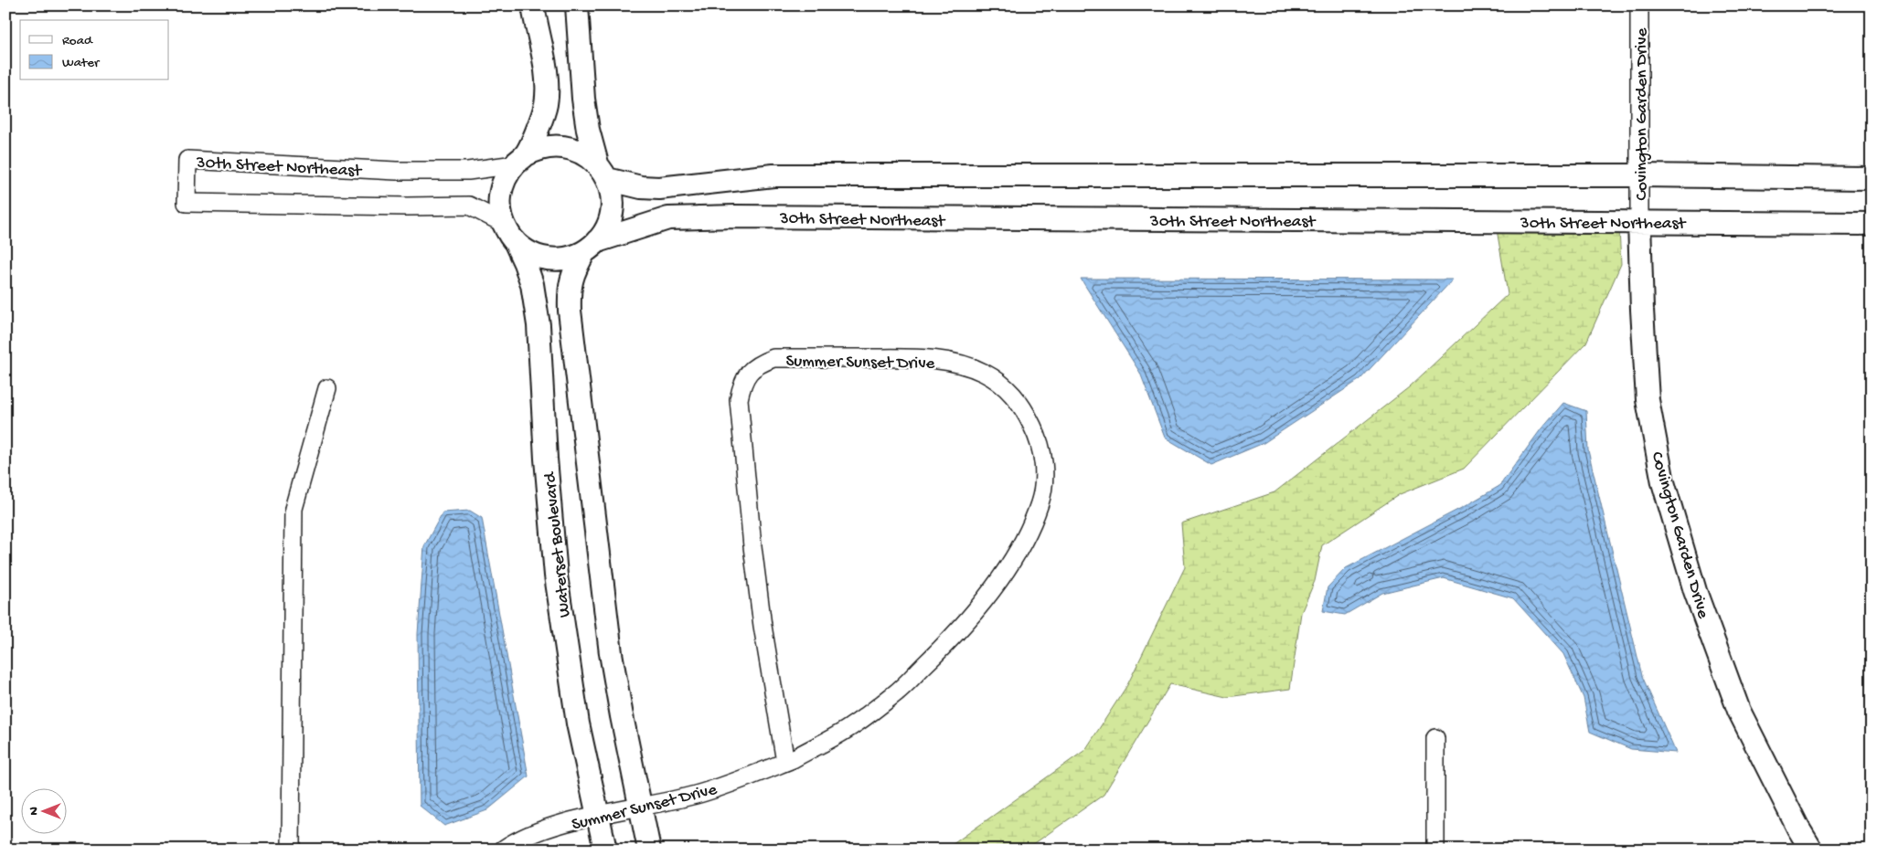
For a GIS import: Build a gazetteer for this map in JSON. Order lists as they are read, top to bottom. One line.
{"streets":{"street":["Covington Garden Drive","30th Street Northeast","Summer Sunset Drive","Waterset Boulevard"]},"crossings":[["Covington Garden Drive","30th Street Northeast"],["30th Street Northeast","Waterset Boulevard"],["Summer Sunset Drive","Waterset Boulevard"]],"legend":["Road","Water"],"north":"left"}
